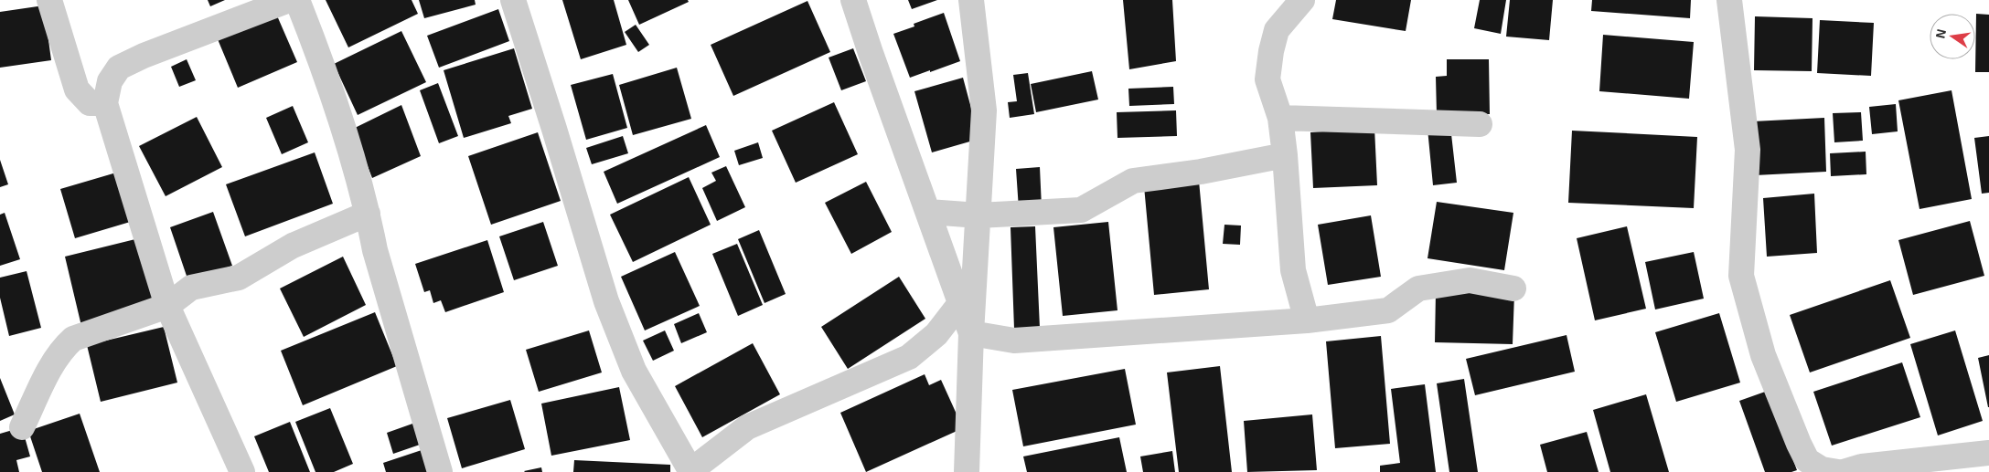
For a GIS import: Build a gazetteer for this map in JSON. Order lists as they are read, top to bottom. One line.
{"north":"left"}
